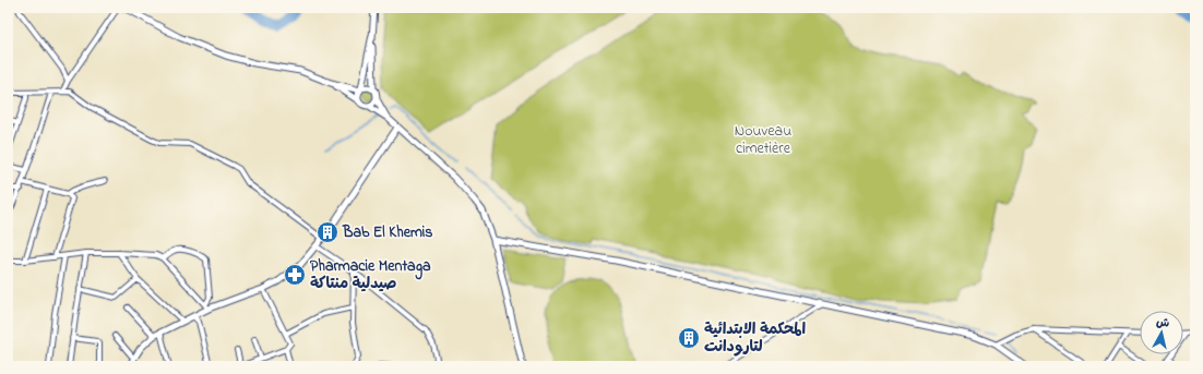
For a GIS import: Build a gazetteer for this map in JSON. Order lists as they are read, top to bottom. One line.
{"parks":["Nouveau cimetière"],"places":{"building":["Bab El Khemis","المحكمة الابتدائية لتارودانت"],"pharmacy":["Pharmacie Mentaga صيدلية منتاكة"]},"north":"top"}
